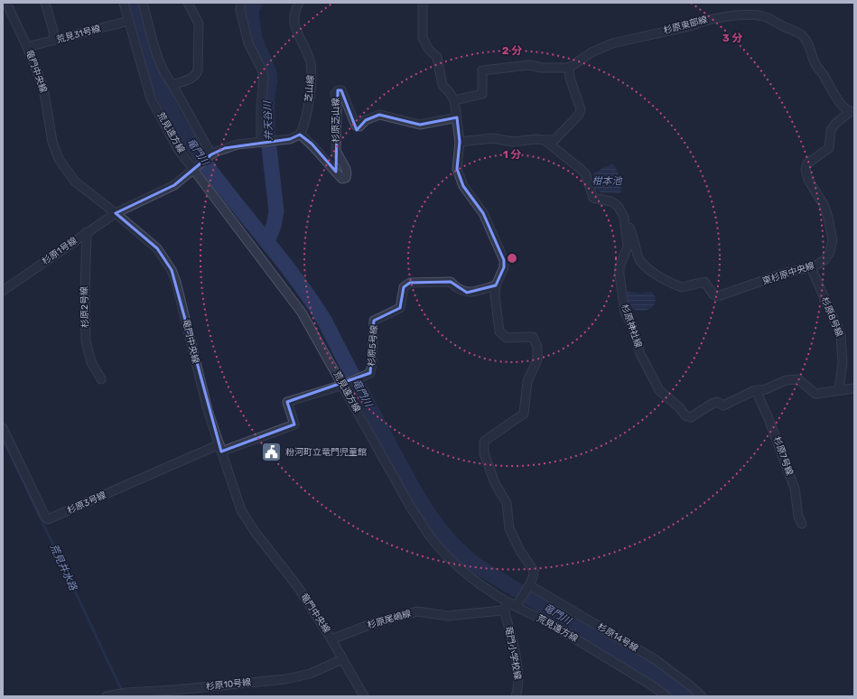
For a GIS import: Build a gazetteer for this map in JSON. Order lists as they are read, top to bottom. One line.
{"streets":{"street":["杉原東部線","荒見31号線","竜門中央線","芝山線","杉原芝山線","荒見遠方線","杉原1号線","東杉原中央線","杉原2号線","杉原8号線","杉原神社線","杉原5号線","杉原7号線","杉原3号線","杉原尾嶋線","杉原14号線","竜門小学校線","杉原10号線"]},"crossings":[["杉原東部線","東杉原中央線"],["荒見31号線","竜門中央線"],["荒見31号線","荒見遠方線"],["竜門中央線","杉原1号線"],["竜門中央線","杉原5号線"],["竜門中央線","杉原3号線"],["竜門中央線","杉原尾嶋線"],["竜門中央線","杉原10号線"],["芝山線","杉原芝山線"],["荒見遠方線","杉原5号線"],["杉原1号線","杉原2号線"],["東杉原中央線","杉原8号線"],["東杉原中央線","杉原神社線"],["杉原8号線","杉原神社線"],["杉原神社線","杉原7号線"],["杉原5号線","杉原3号線"],["杉原尾嶋線","竜門小学校線"]],"water":["弁天谷川","竜門川","柑本池","荒見井水路"],"places":{"public building":["粉河町立竜門児童館"]},"rings":["3 分","2 分","1 分"]}
